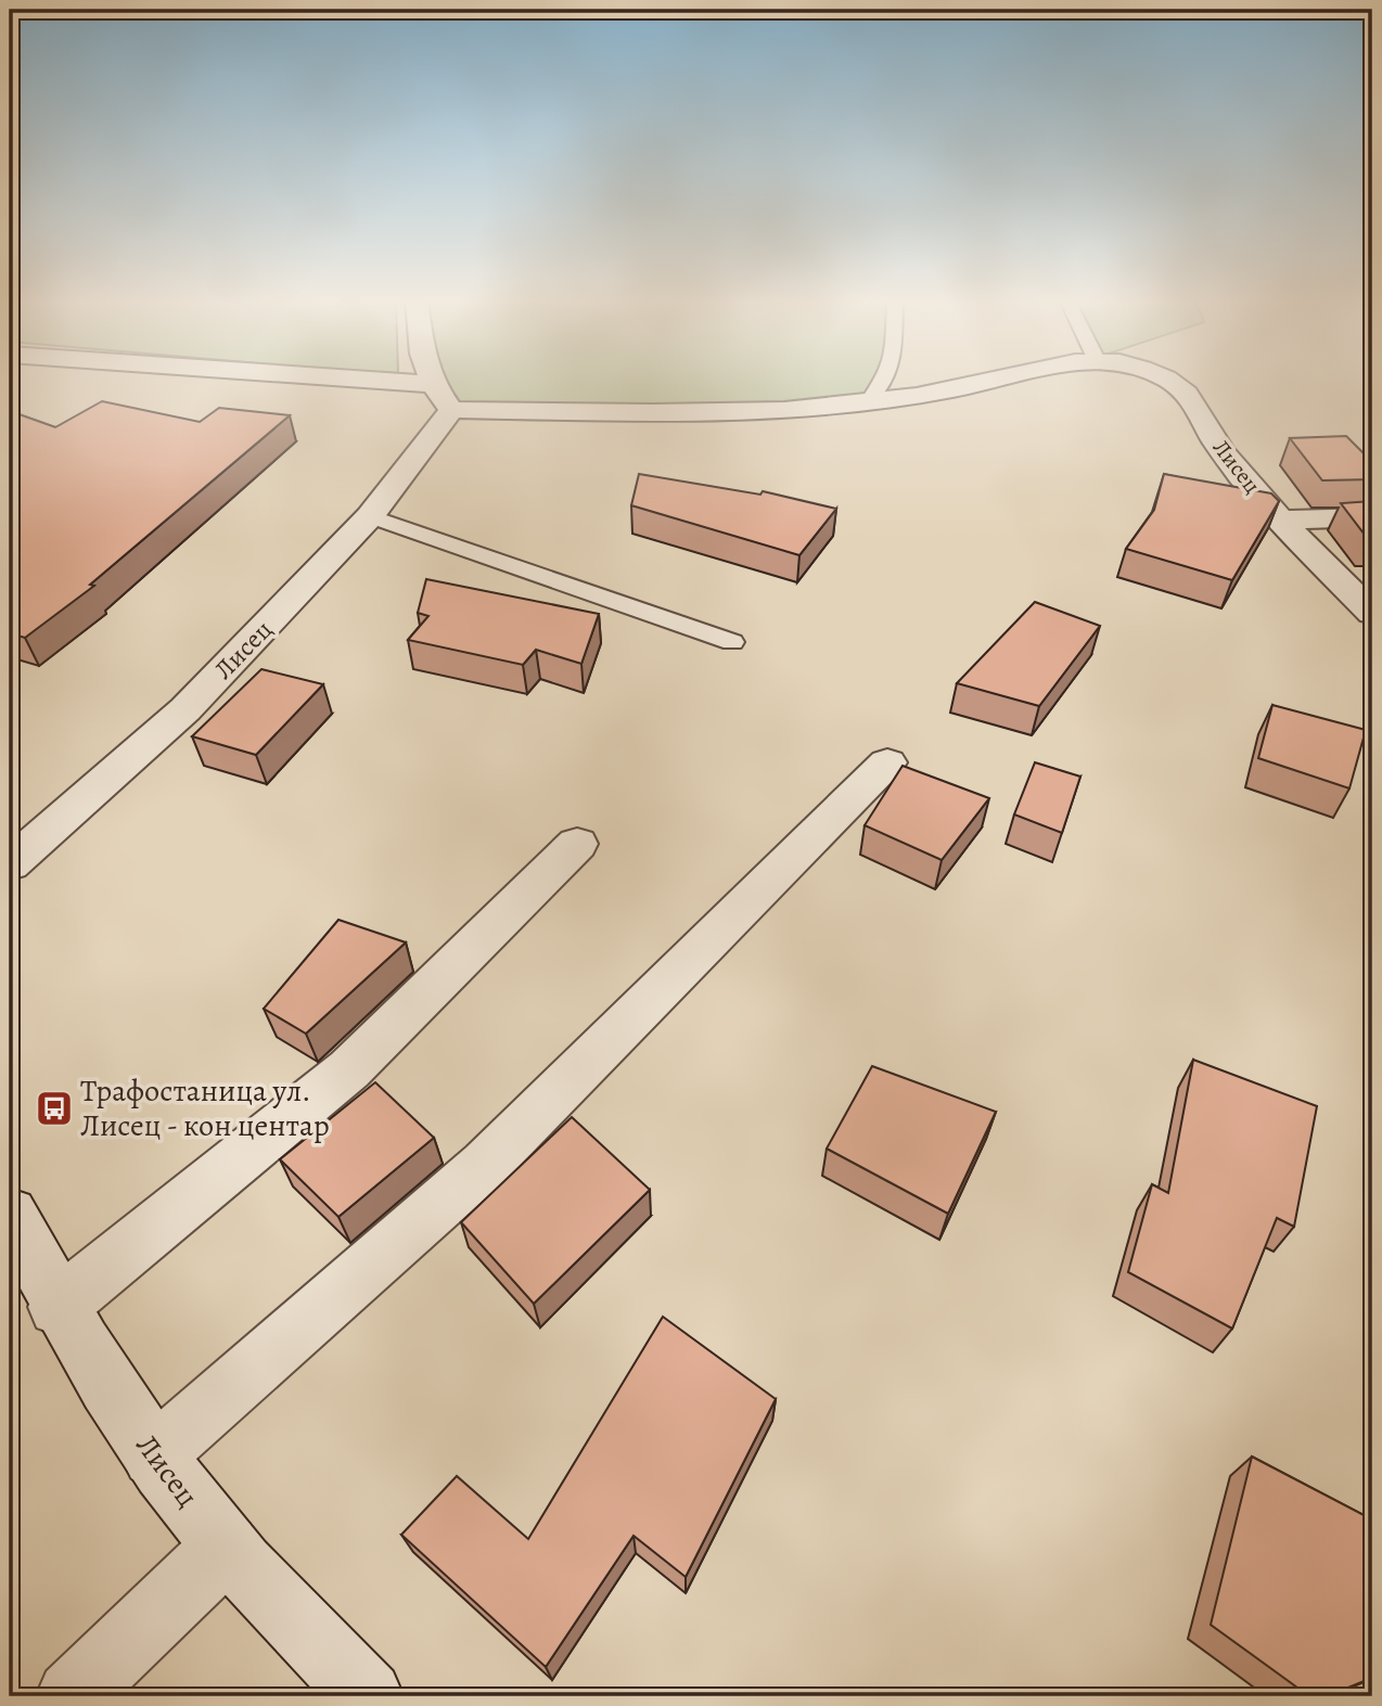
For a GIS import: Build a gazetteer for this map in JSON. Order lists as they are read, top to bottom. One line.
{"streets":{"street":["Лисец"]},"places":{"bus stop":["Трафостаница ул. Лисец - кон центар"]}}
